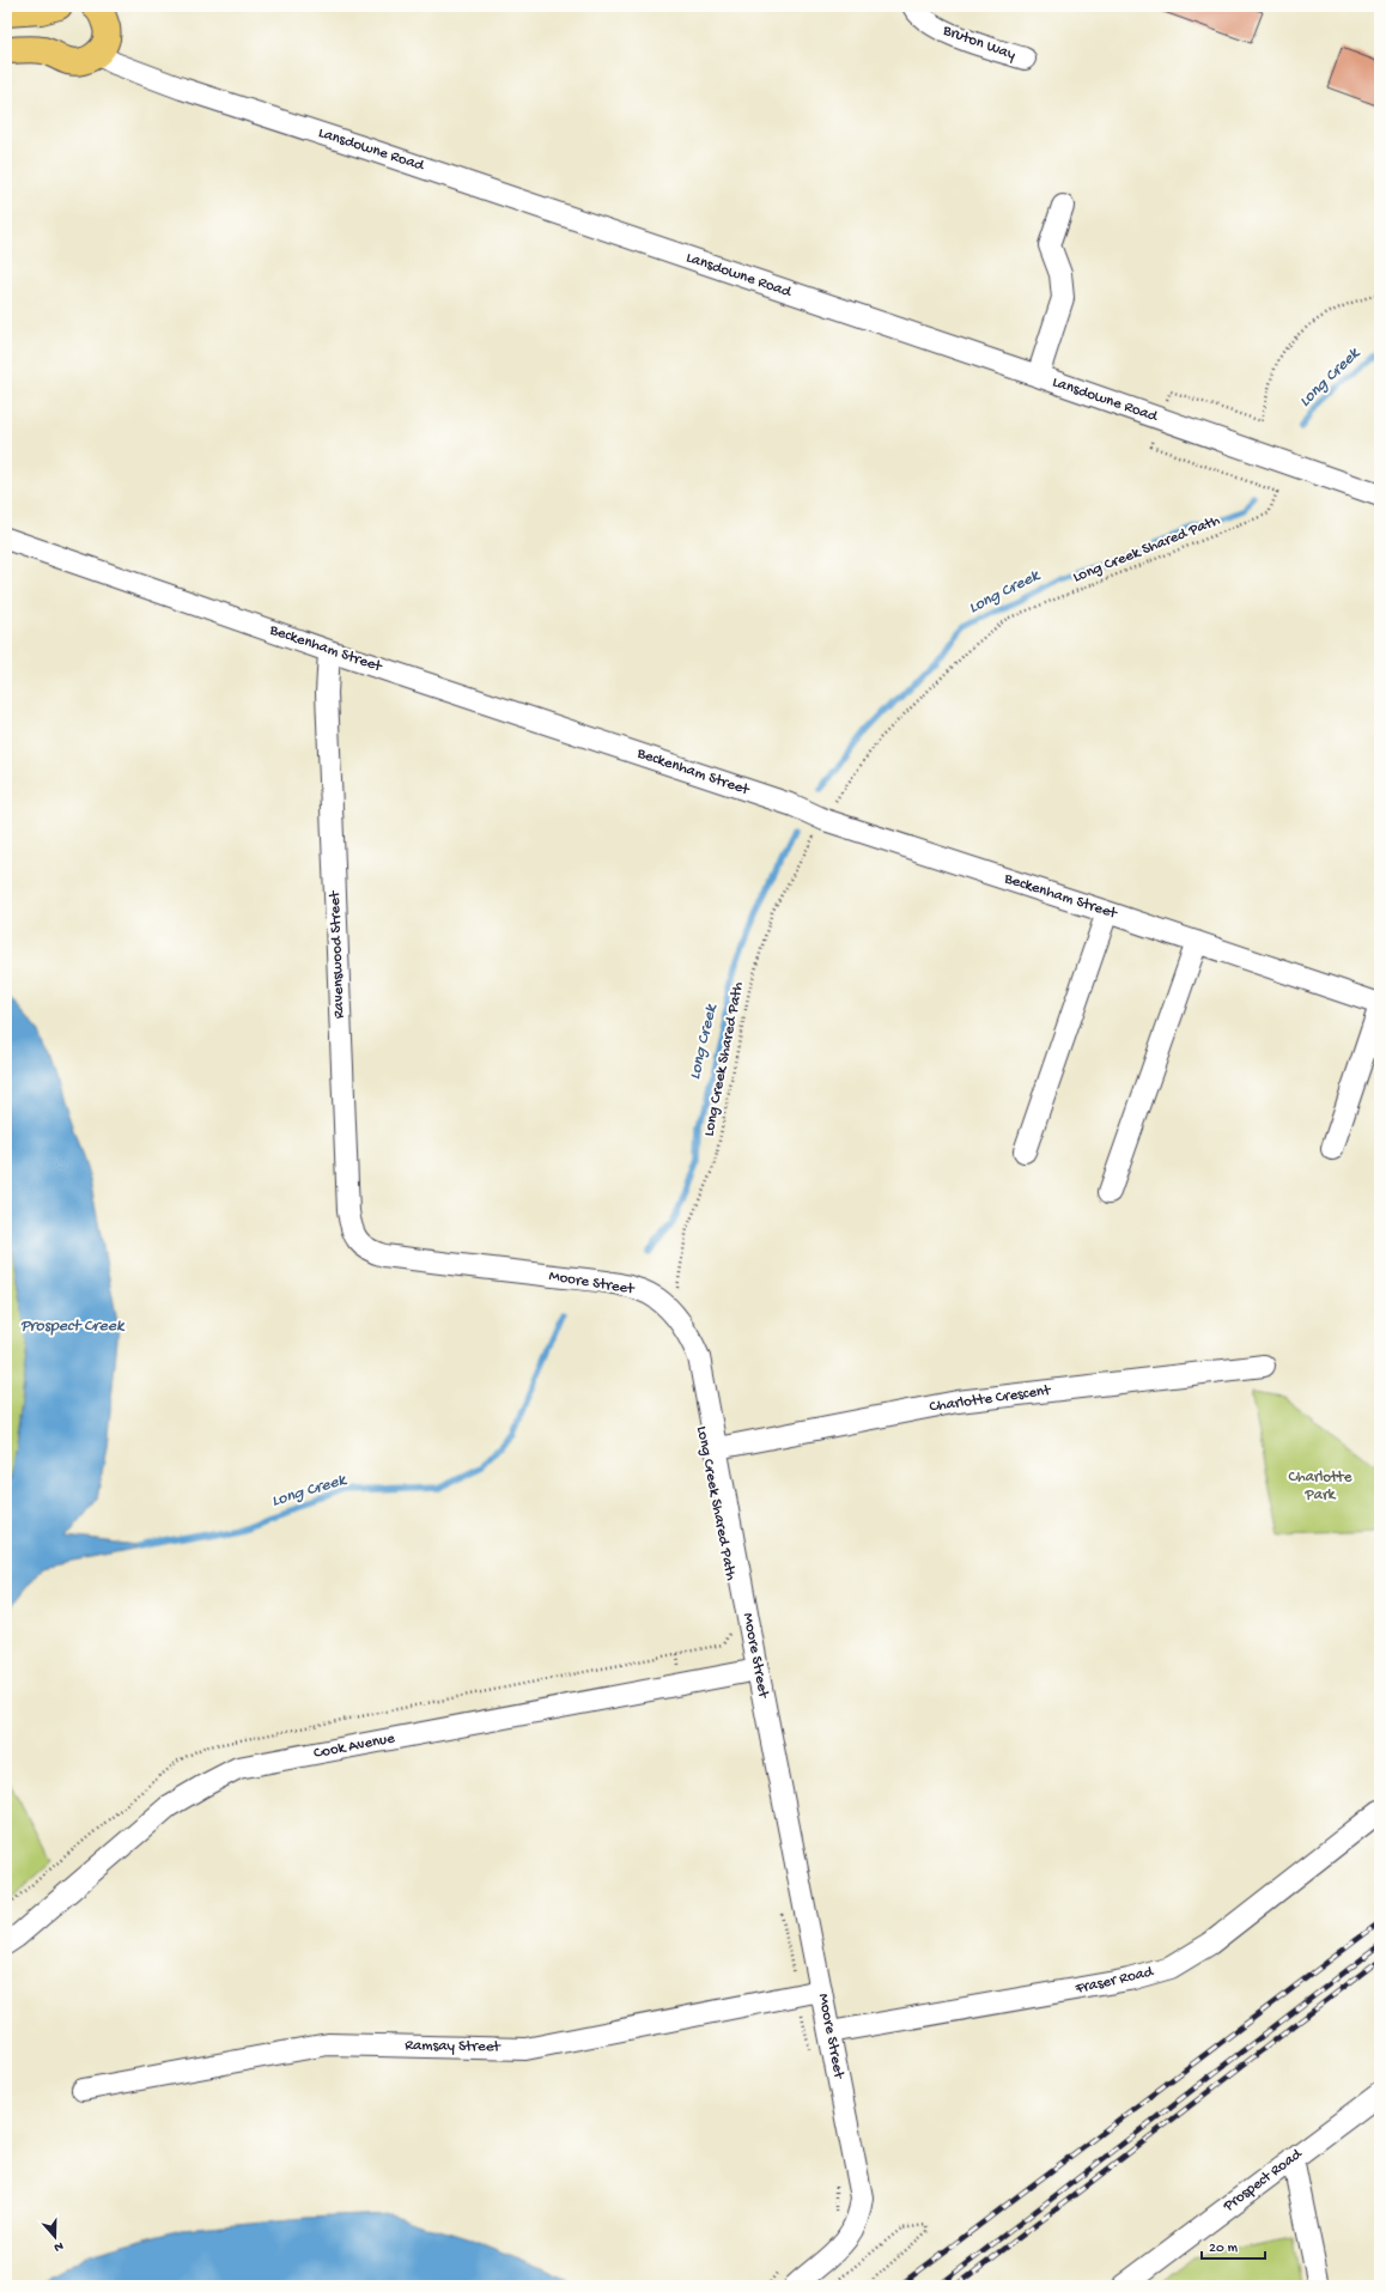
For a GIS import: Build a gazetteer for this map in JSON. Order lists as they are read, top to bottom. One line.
{"streets":{"street":["Bruton Way","Lansdowne Road","Beckenham Street","Ravenswood Street","Moore Street","Charlotte Crescent","Cook Avenue","Fraser Road","Ramsay Street","Prospect Road"],"path":["Long Creek Shared Path"]},"crossings":[["Beckenham Street","Ravenswood Street"],["Ravenswood Street","Moore Street"],["Moore Street","Charlotte Crescent"],["Moore Street","Cook Avenue"],["Moore Street","Fraser Road"],["Moore Street","Ramsay Street"]],"water":["Long Creek","Prospect Creek"],"parks":["Charlotte Park"],"scale_bar":"20 m","north":"bottom"}
